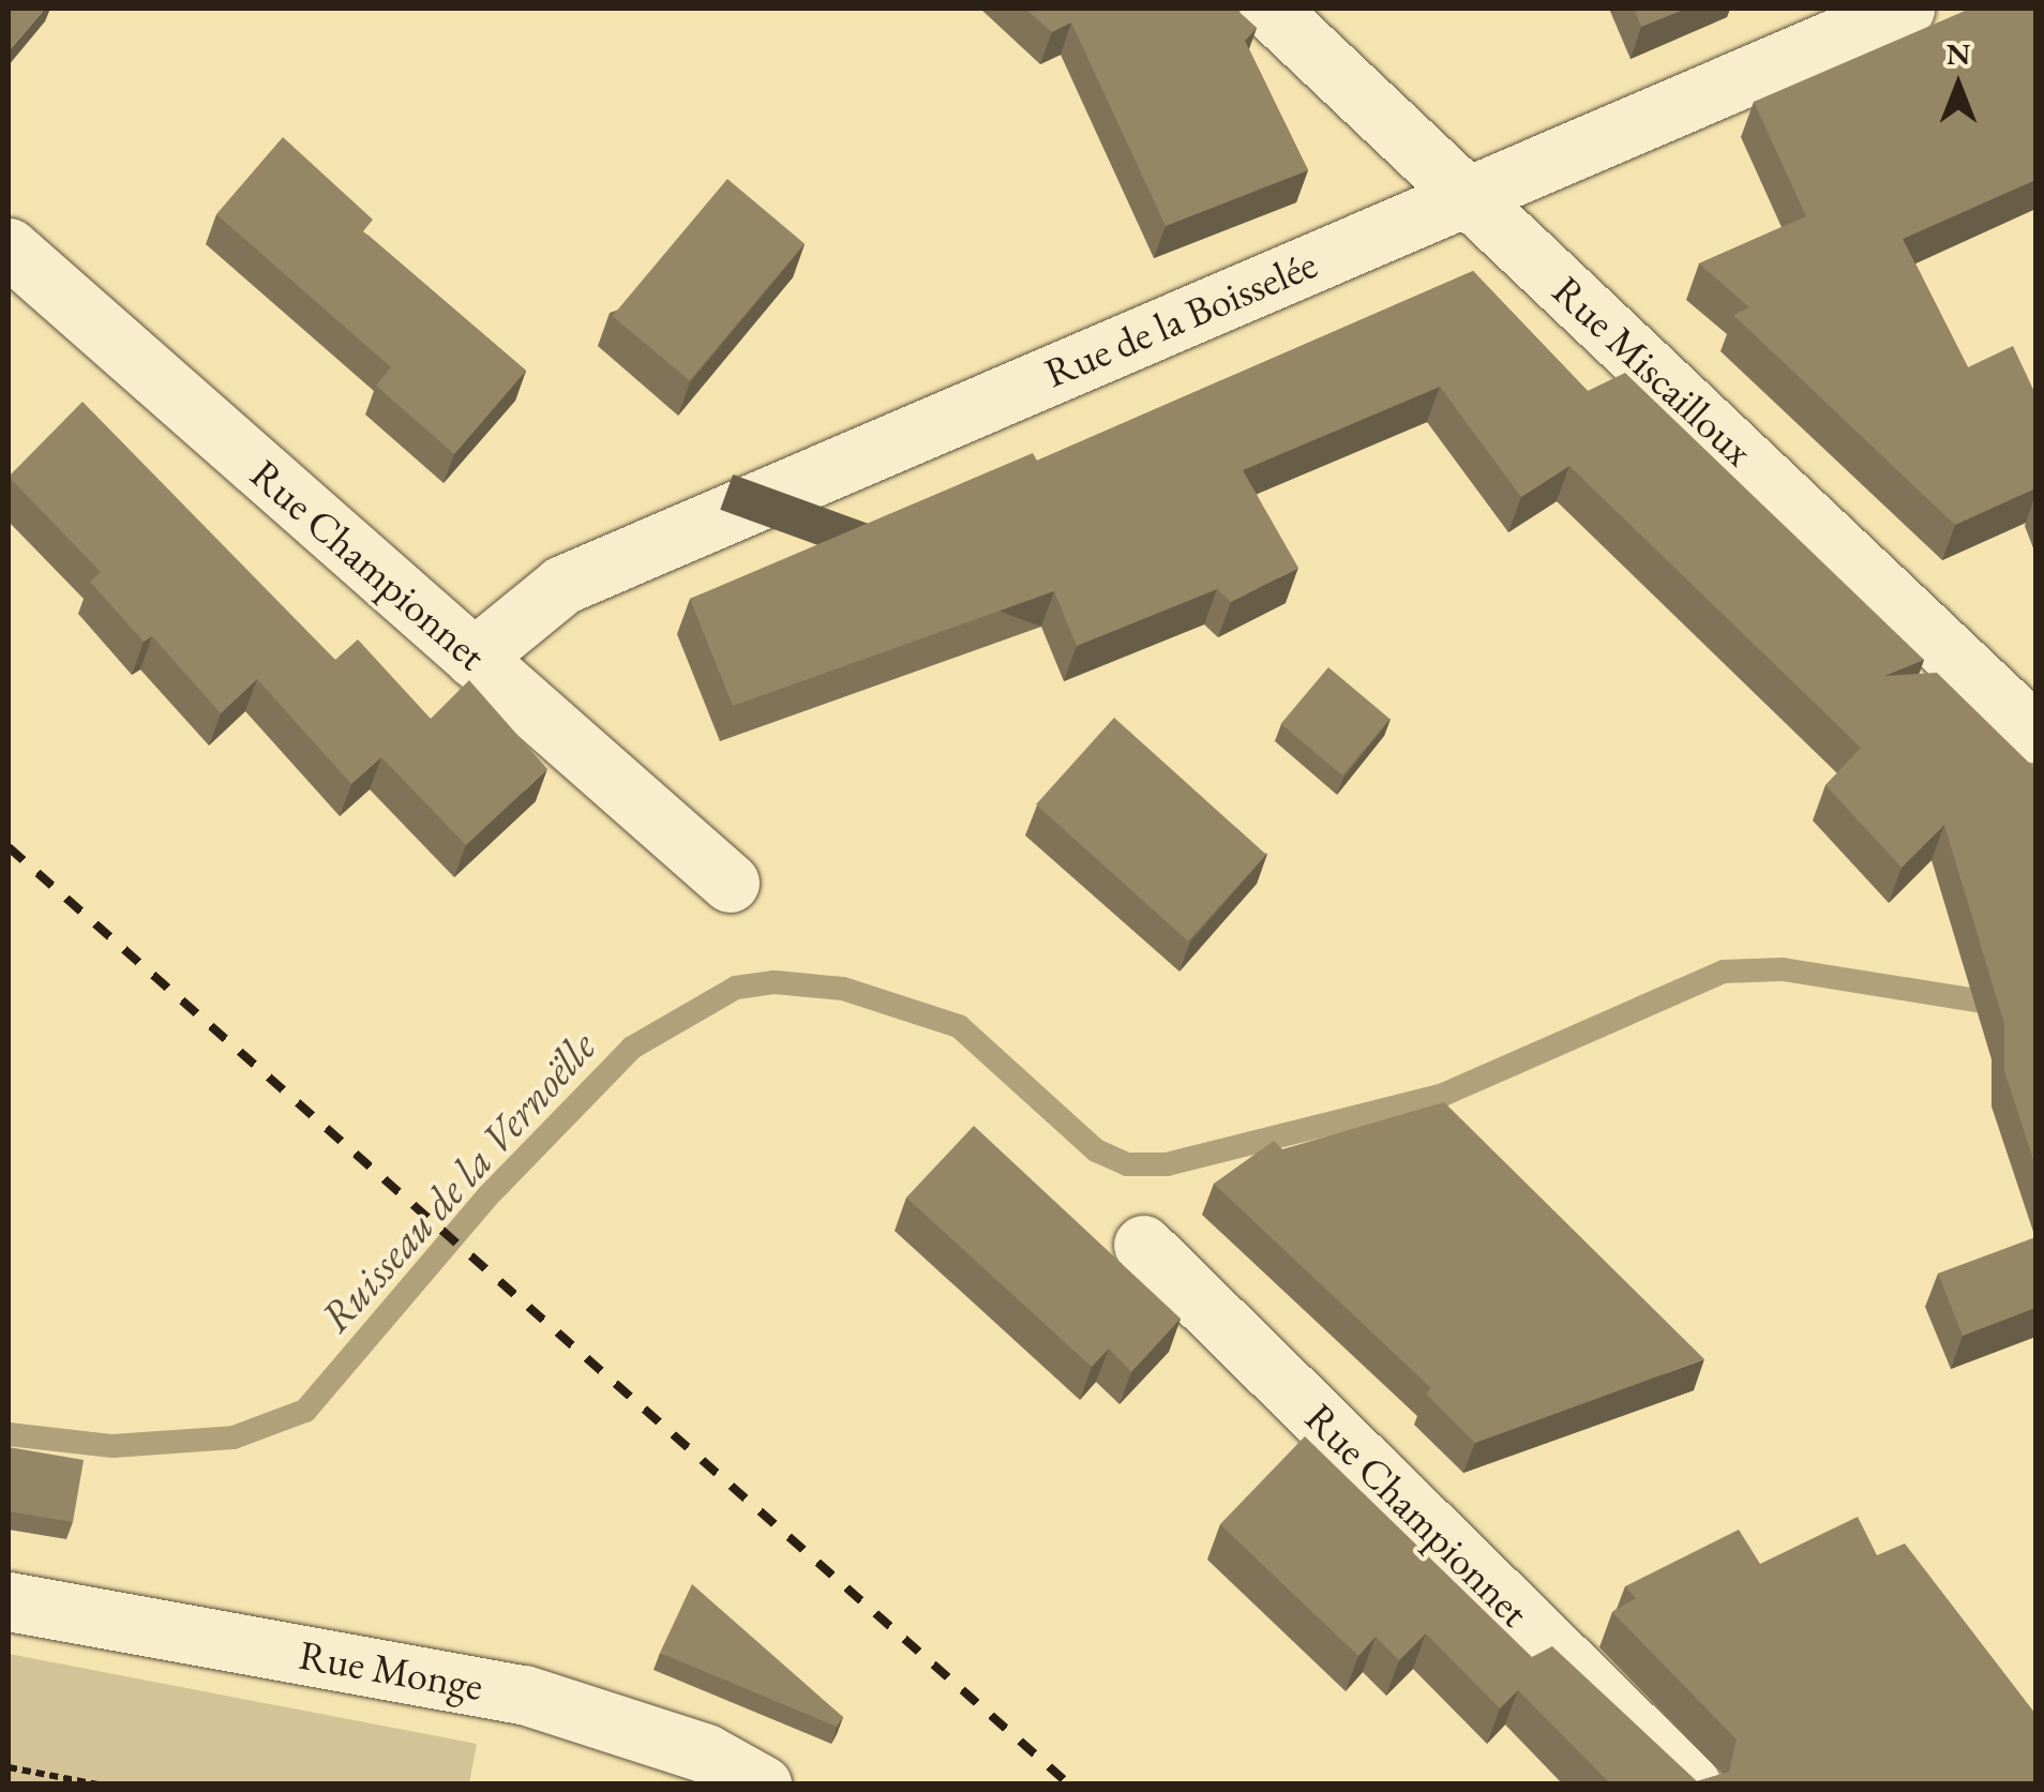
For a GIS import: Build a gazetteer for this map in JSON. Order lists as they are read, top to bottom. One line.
{"streets":{"street":["Rue de la Boisselée","Rue Miscailloux","Rue Championnet","Rue Monge"]},"crossings":[["Rue de la Boisselée","Rue Miscailloux"],["Rue de la Boisselée","Rue Championnet"]],"water":["Ruisseau de la Vernoëlle"],"north":"top"}
